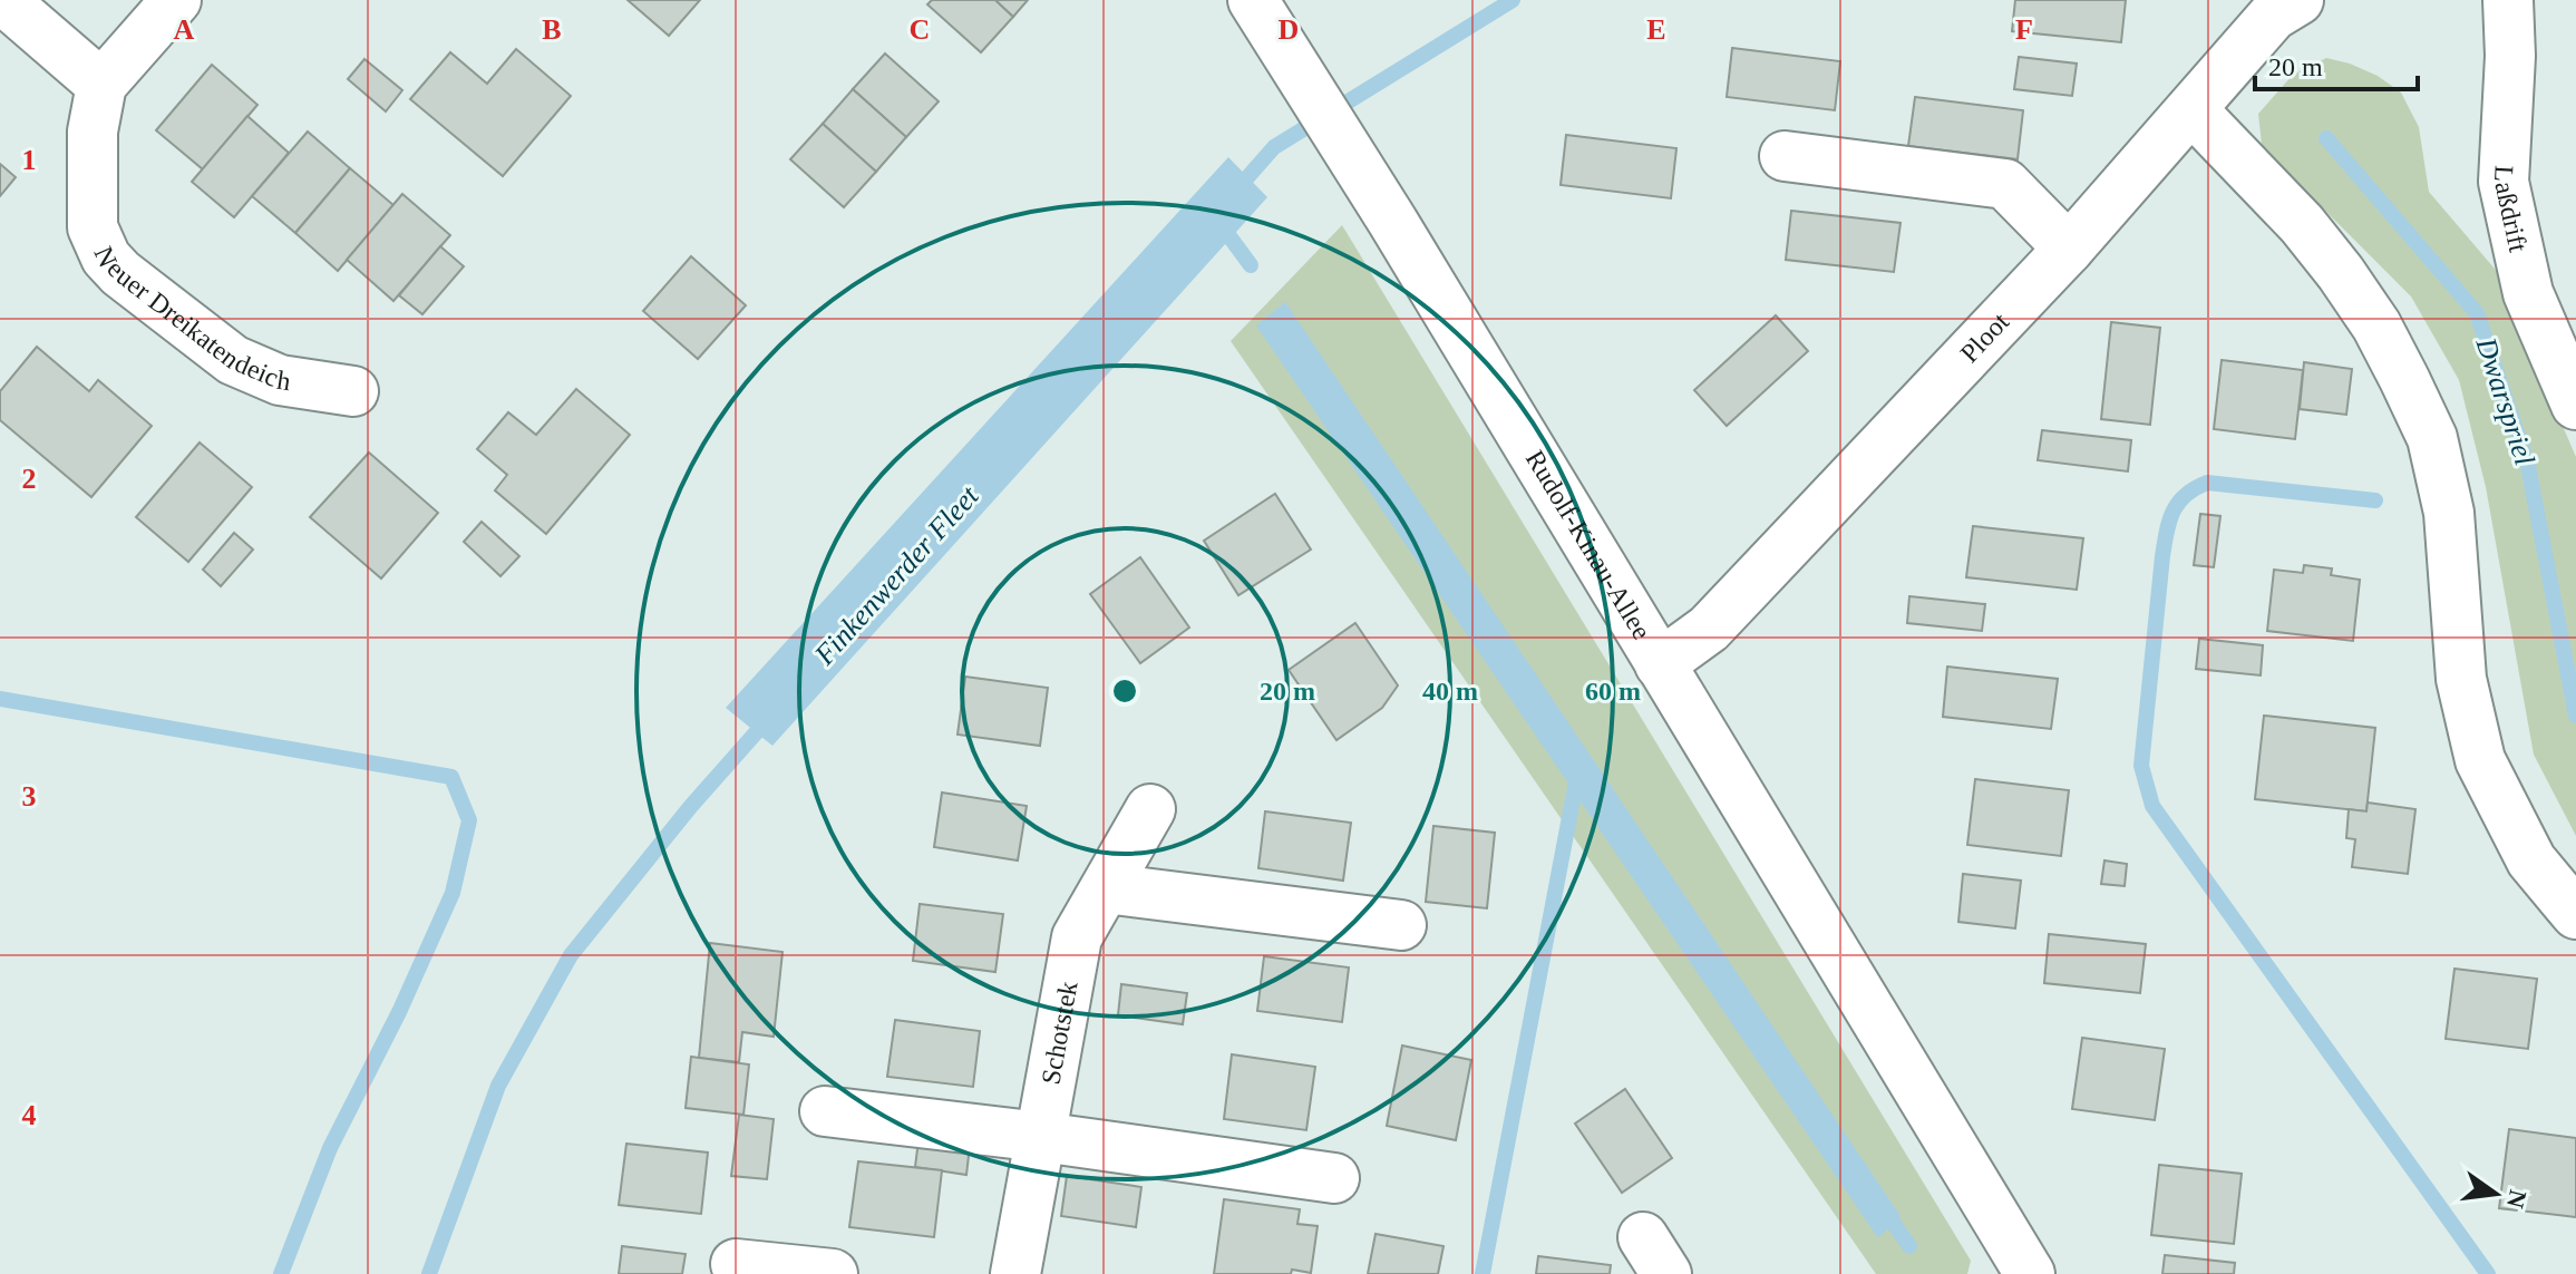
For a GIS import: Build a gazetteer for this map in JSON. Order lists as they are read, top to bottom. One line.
{"streets":{"street":["Laßdrift","Neuer Dreikatendeich","Ploot","Rudolf-Kinau-Allee","Schotstek"]},"crossings":[["Ploot","Rudolf-Kinau-Allee"]],"water":["Dwarspriel","Finkenwerder Fleet"],"scale_bar":"20 m","north":"right","grid":{"columns":["A","B","C","D","E","F"],"rows":["1","2","3","4"]},"rings":["20 m","40 m","60 m"]}
